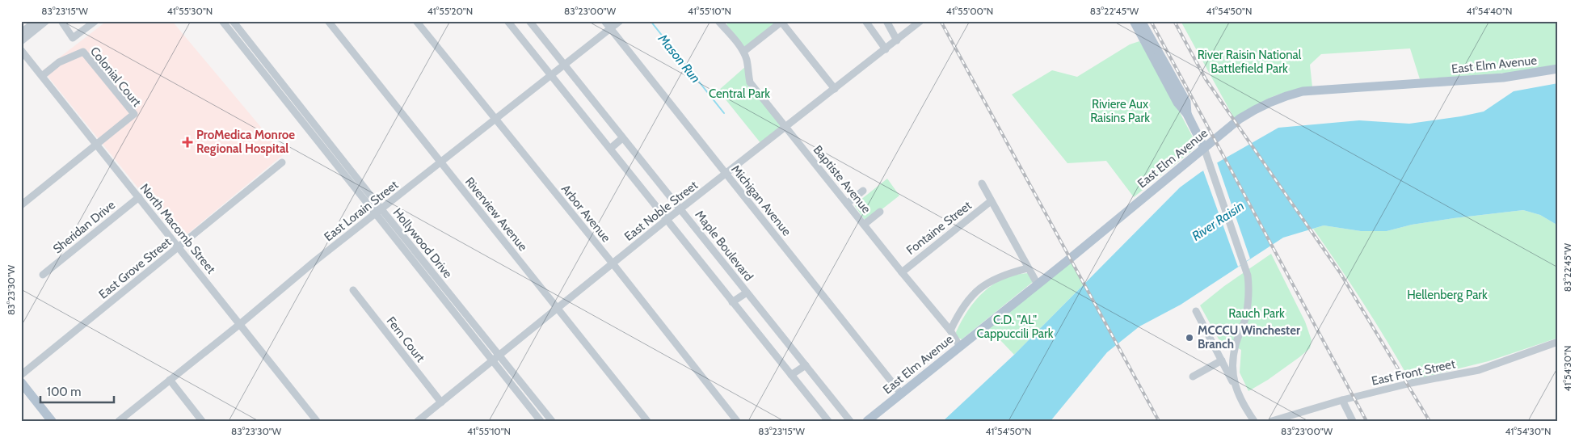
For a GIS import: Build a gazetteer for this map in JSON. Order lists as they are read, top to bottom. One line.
{"streets":{"main road":["East Elm Avenue"],"street":["Colonial Court","Baptiste Avenue","Michigan Avenue","East Lorain Street","East Noble Street","Arbor Avenue","Riverview Avenue","Sheridan Drive","Fontaine Street","North Macomb Street","Hollywood Drive","Maple Boulevard","East Grove Street","Fern Court","East Front Street"]},"crossings":[["East Elm Avenue","Baptiste Avenue"],["East Elm Avenue","Michigan Avenue"],["Colonial Court","North Macomb Street"],["Baptiste Avenue","East Noble Street"],["Baptiste Avenue","Fontaine Street"],["Michigan Avenue","East Lorain Street"],["Michigan Avenue","East Noble Street"],["East Lorain Street","Arbor Avenue"],["East Lorain Street","Riverview Avenue"],["East Lorain Street","North Macomb Street"],["East Lorain Street","Hollywood Drive"],["East Lorain Street","Maple Boulevard"],["East Noble Street","Arbor Avenue"],["East Noble Street","Riverview Avenue"],["East Noble Street","Hollywood Drive"],["East Noble Street","Maple Boulevard"],["East Noble Street","Fern Court"],["Sheridan Drive","North Macomb Street"],["North Macomb Street","East Grove Street"]],"water":["Mason Run","River Raisin"],"parks":["River Raisin National Battlefield Park","Central Park","Riviere Aux Raisins Park","Hellenberg Park","Rauch Park","C.D. \"AL\" Cappuccili Park"],"places":{"health":["ProMedica Monroe Regional Hospital"],"other":["MCCCU Winchester Branch"]},"scale_bar":"100 m","coordinates":["83°23'15\"W","41°55'30\"N","41°55'20\"N","83°23'00\"W","41°55'10\"N","41°55'00\"N","83°22'45\"W","41°54'50\"N","41°54'40\"N","83°23'30\"W","41°54'30\"N"]}
